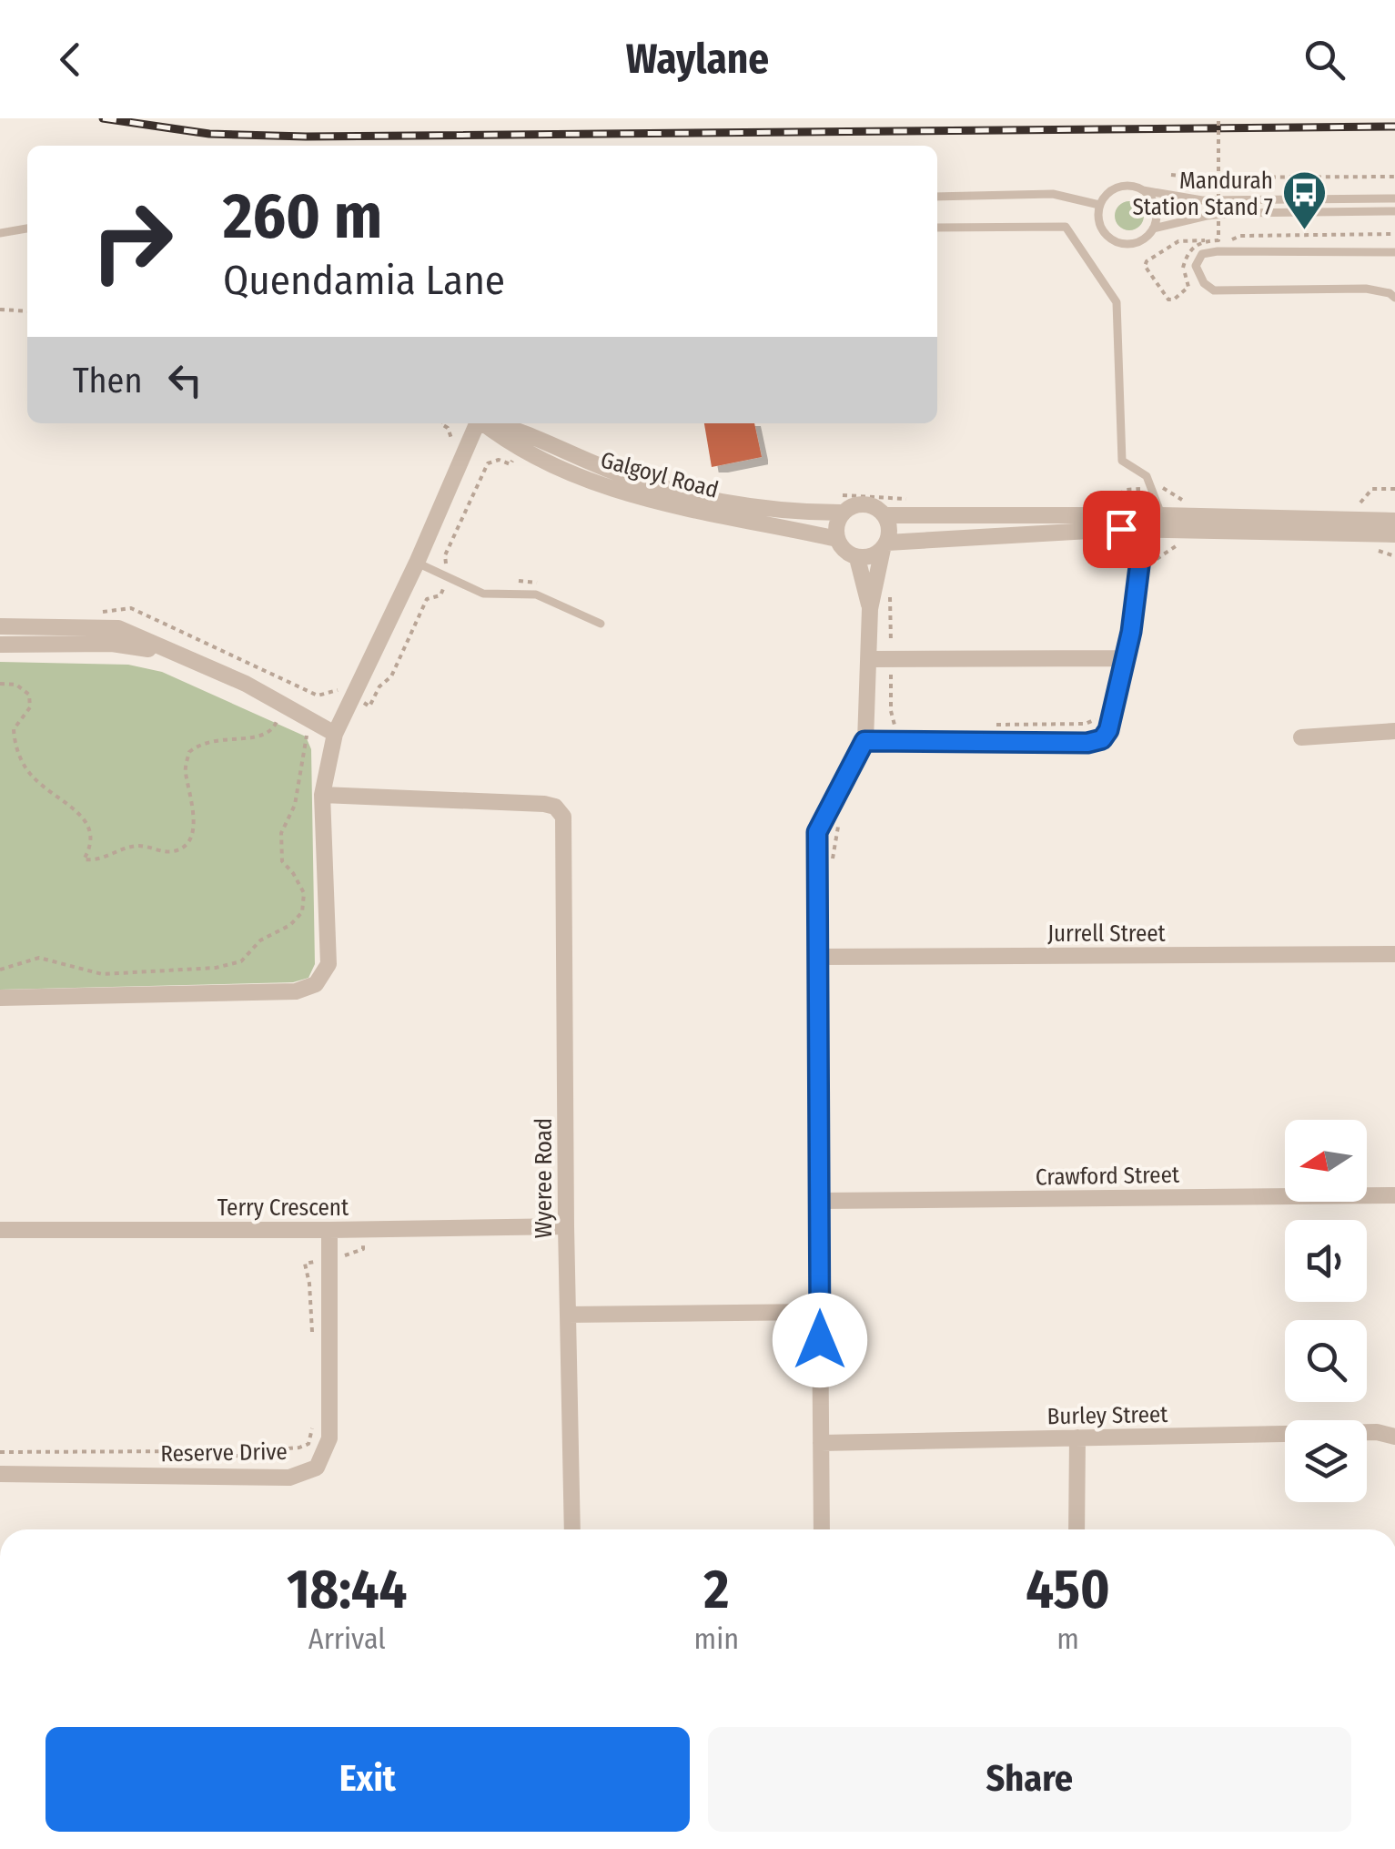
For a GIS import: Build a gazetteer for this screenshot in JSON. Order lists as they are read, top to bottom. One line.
{"streets":{"street":["Galgoyl Road","Jurrell Street","Crawford Street","Wyeree Road","Terry Crescent","Burley Street","Reserve Drive"]},"crossings":[["Wyeree Road","Terry Crescent"],["Terry Crescent","Reserve Drive"]],"places":{"bus stop":["Mandurah Station Stand 7"]},"north":"left","page":{"header":"Waylane","turn":["260 m","Quendamia Lane"],"then":"Then","eta":["18:44","Arrival","2","min","450","m"],"buttons":["Exit","Share"]}}
